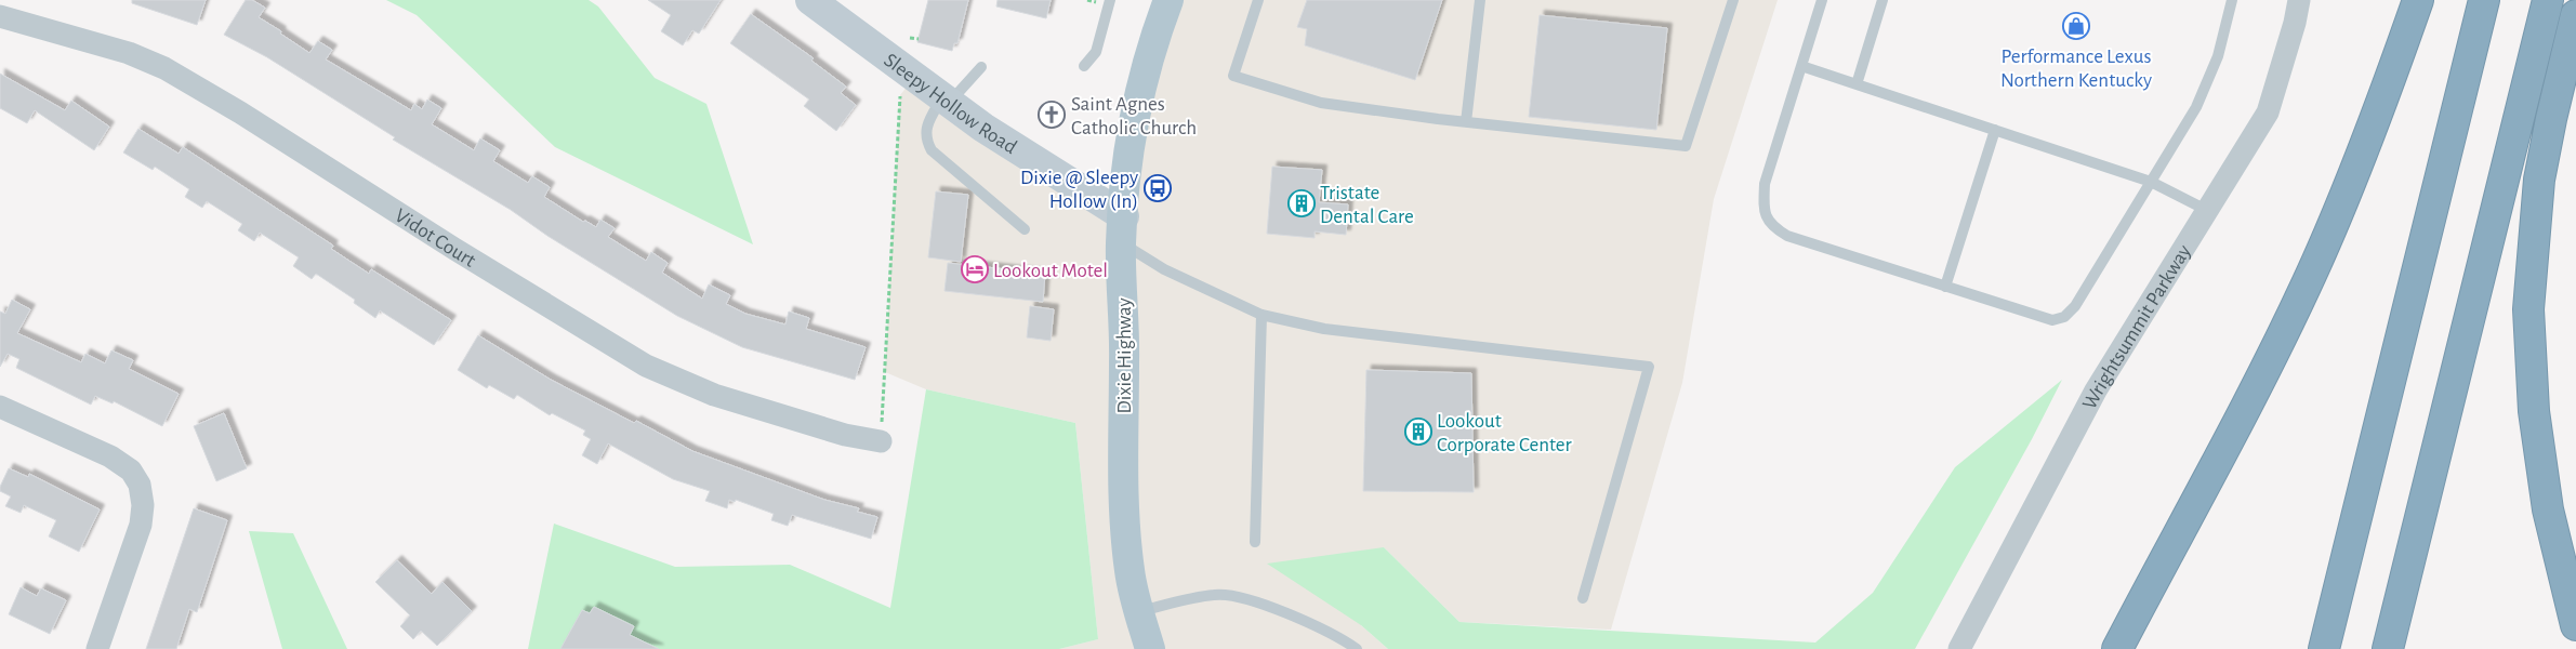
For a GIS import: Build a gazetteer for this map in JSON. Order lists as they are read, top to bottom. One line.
{"streets":{"main road":["Sleepy Hollow Road","Dixie Highway"],"street":["Vidot Court","Wrightsummit Parkway"]},"crossings":[["Sleepy Hollow Road","Dixie Highway"]],"places":{"shop":["Performance Lexus Northern Kentucky"],"church":["Saint Agnes Catholic Church"],"bus stop":["Dixie @ Sleepy Hollow (In)"],"building":["Tristate Dental Care","Lookout Corporate Center"],"hotel":["Lookout Motel"]}}
